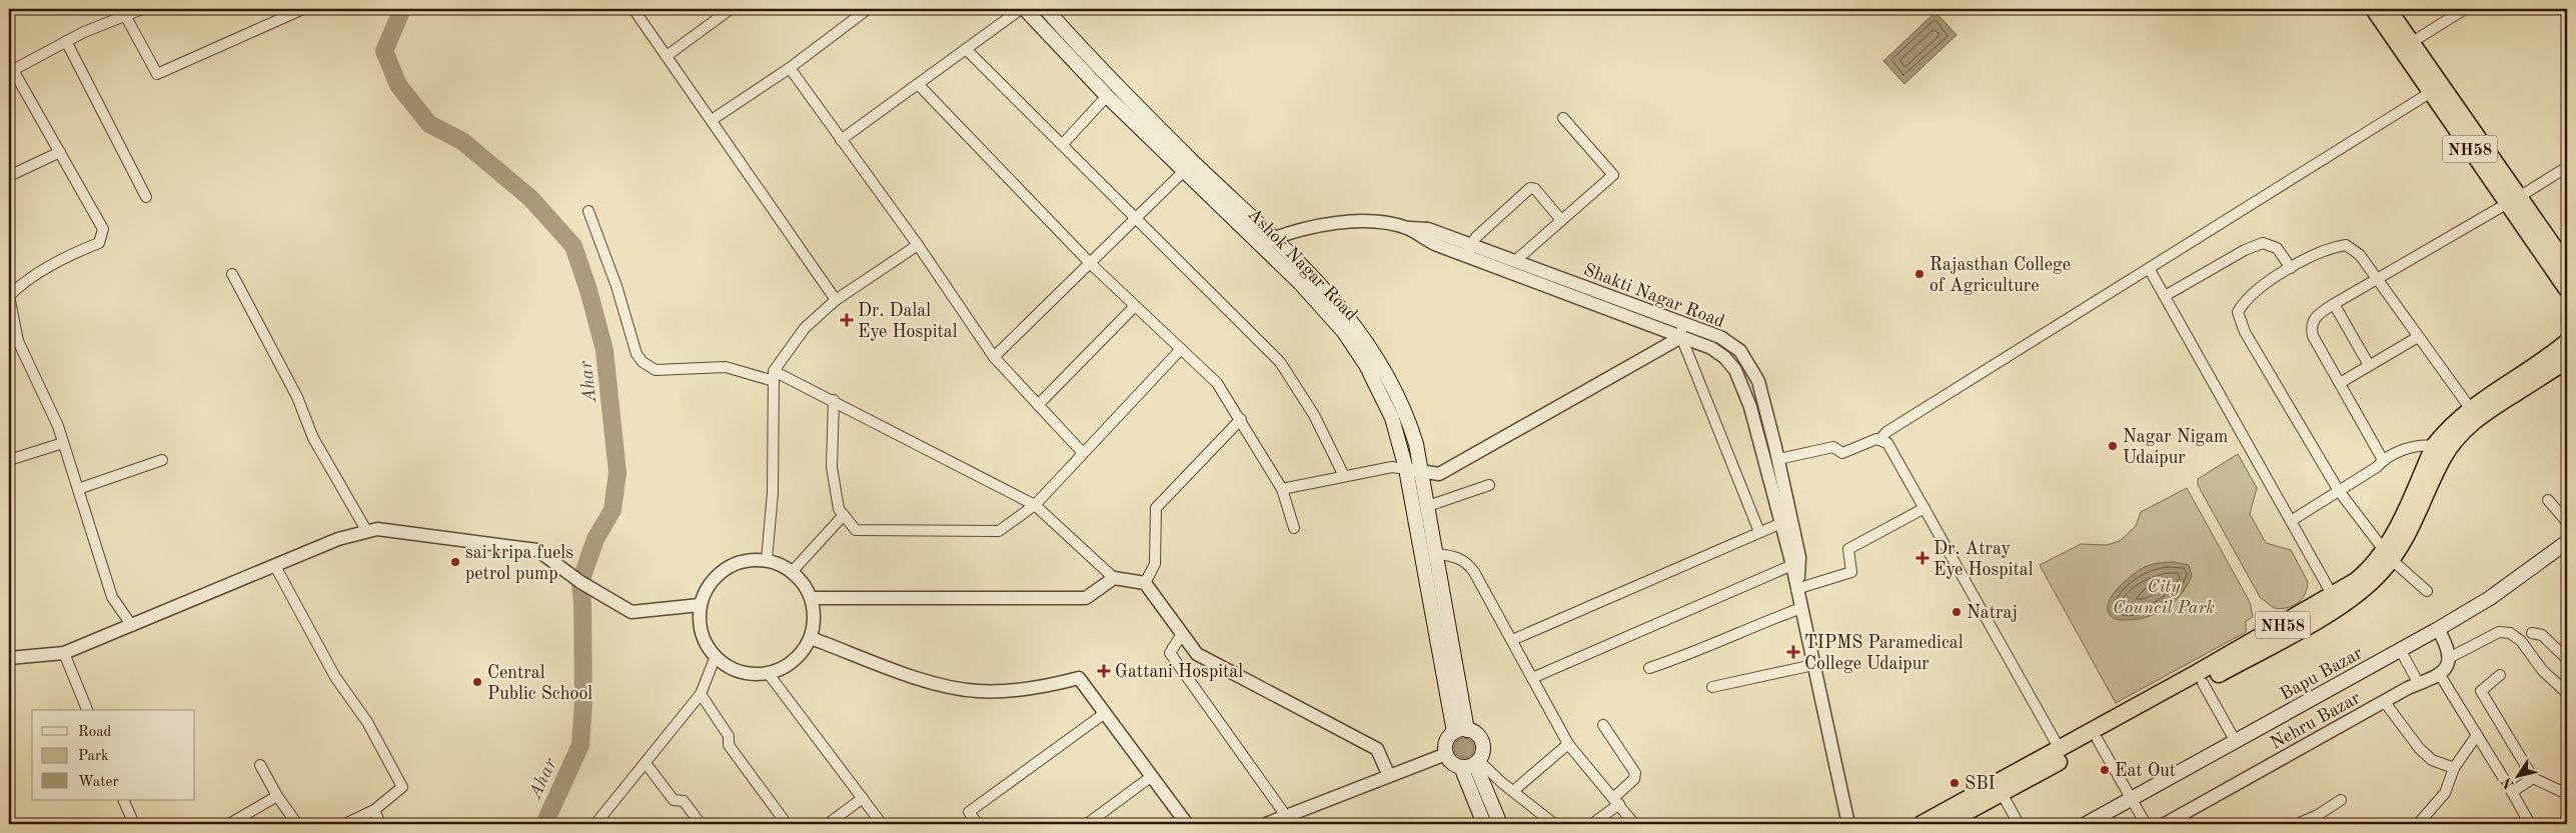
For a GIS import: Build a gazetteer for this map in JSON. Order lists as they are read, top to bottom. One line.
{"streets":{"highway":["NH58"],"main road":["Ashok Nagar Road","Bapu Bazar"],"street":["Shakti Nagar Road","Nehru Bazar"]},"crossings":[["Ashok Nagar Road","Shakti Nagar Road"]],"water":["Ahar"],"parks":["City Council Park"],"places":{"other":["Rajasthan College of Agriculture","Nagar Nigam Udaipur","sai kripa fuels petrol pump","Natraj","Central Public School","Eat Out","SBI"],"health":["Dr. Dalal Eye Hospital","Dr. Atray Eye Hospital","TIPMS Paramedical College Udaipur","Gattani Hospital"]},"legend":["Road","Park","Water"],"north":"bottom left"}
